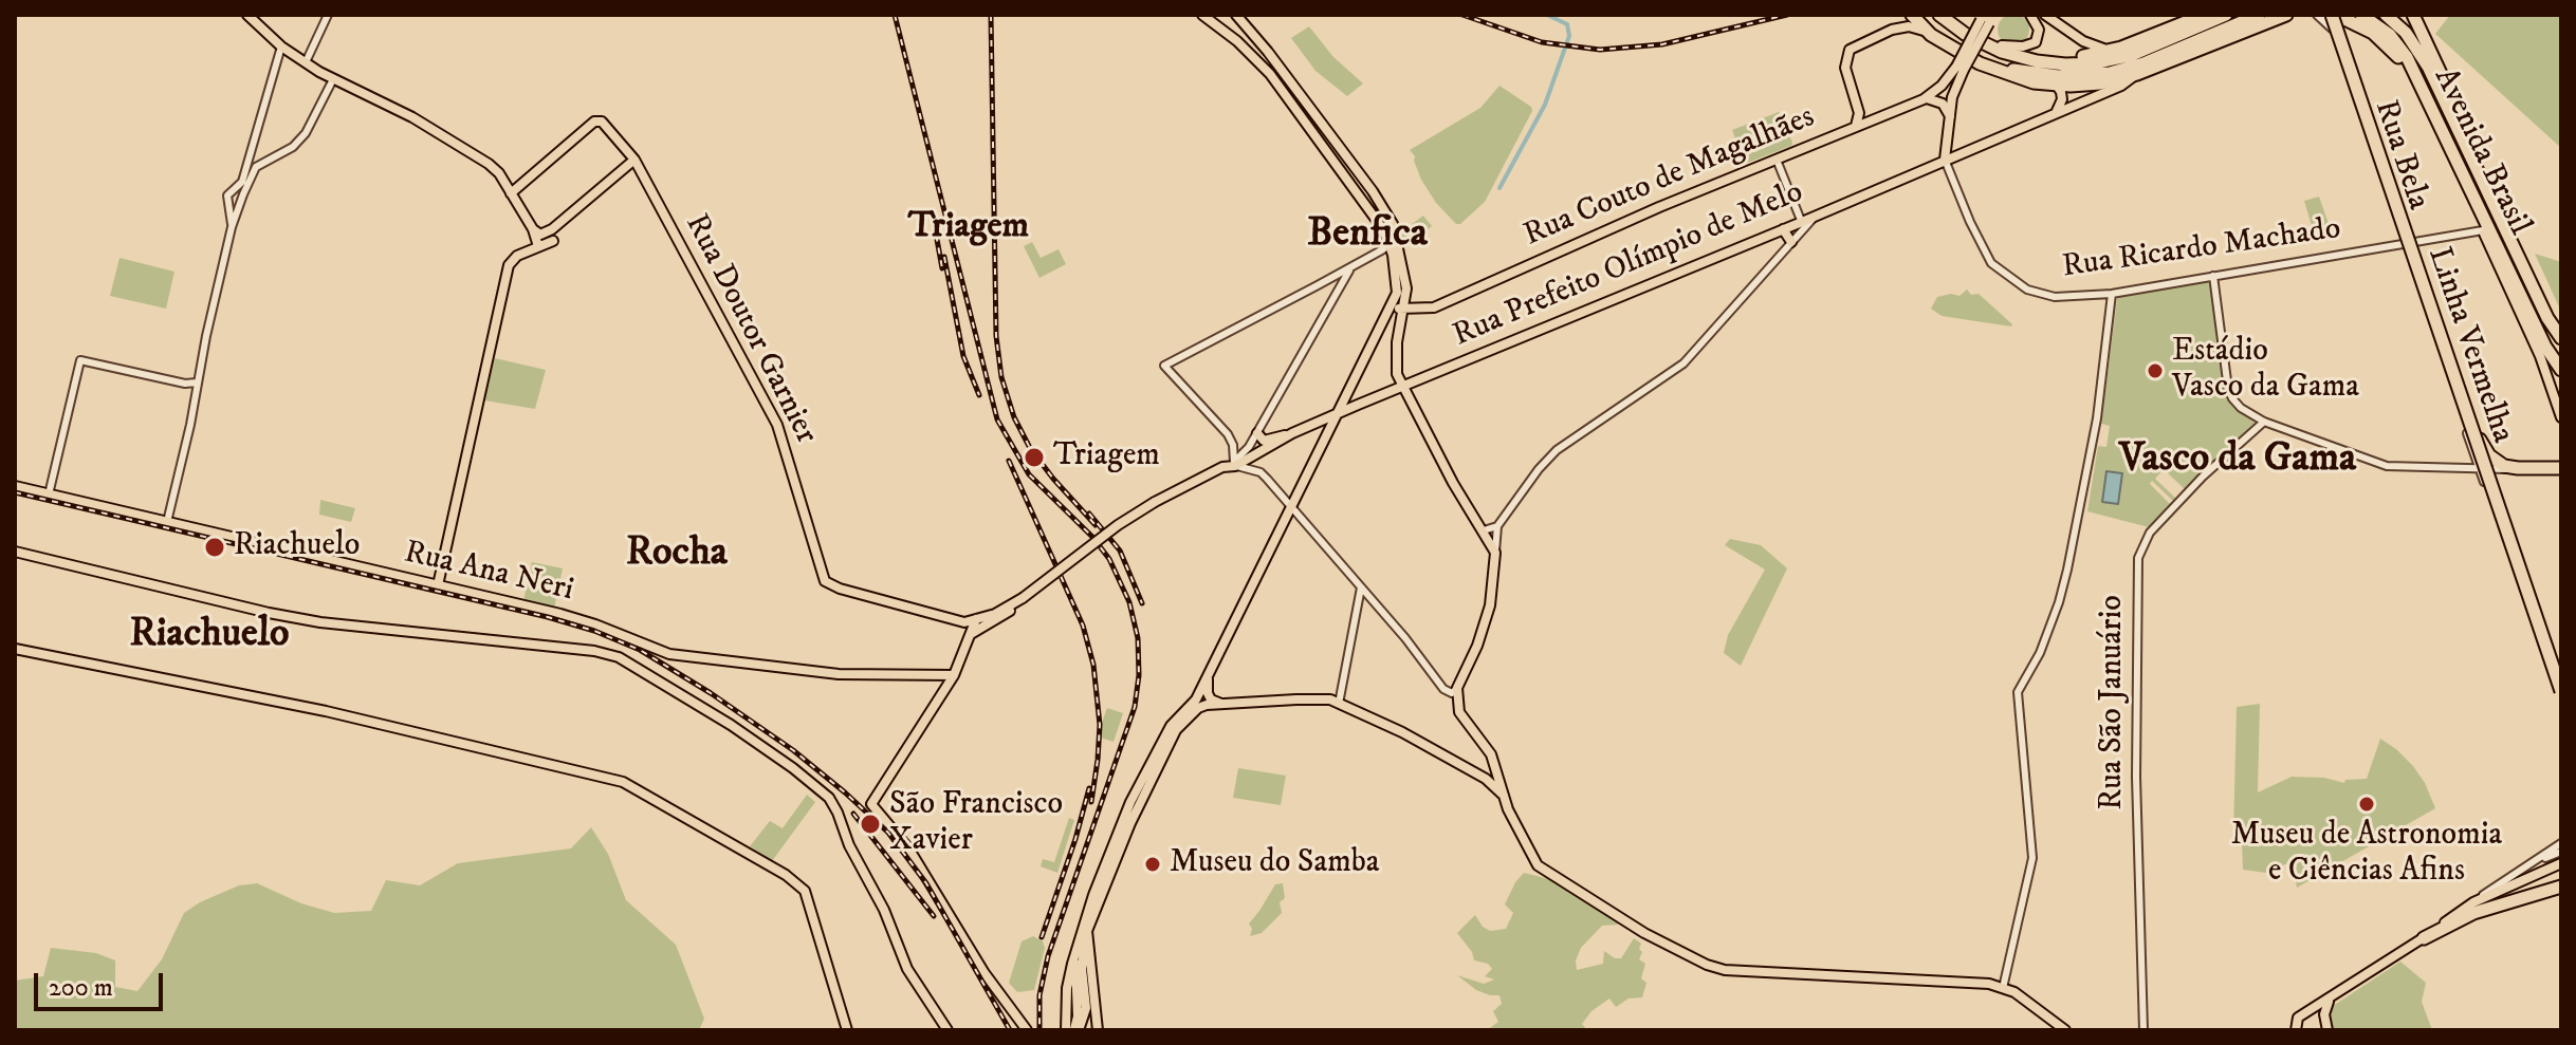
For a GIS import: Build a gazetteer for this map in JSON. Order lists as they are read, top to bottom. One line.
{"streets":{"highway":["Avenida Brasil","Linha Vermelha"],"main road":["Rua Couto de Magalhães","Rua Prefeito Olímpio de Melo","Rua Doutor Garnier","Rua Ana Neri"],"street":["Rua Bela","Rua Ricardo Machado","Rua São Januário"]},"crossings":[["Avenida Brasil","Rua Ricardo Machado"],["Avenida Brasil","Linha Vermelha"],["Rua Bela","Rua Ricardo Machado"],["Rua Ricardo Machado","Rua Prefeito Olímpio de Melo"]],"districts":["Triagem","Benfica","Vasco da Gama","Rocha","Riachuelo"],"places":["Estádio Vasco da Gama","Triagem","Riachuelo","Museu de Astronomia e Ciências Afins","São Francisco Xavier","Museu do Samba"],"scale_bar":"200 m"}
